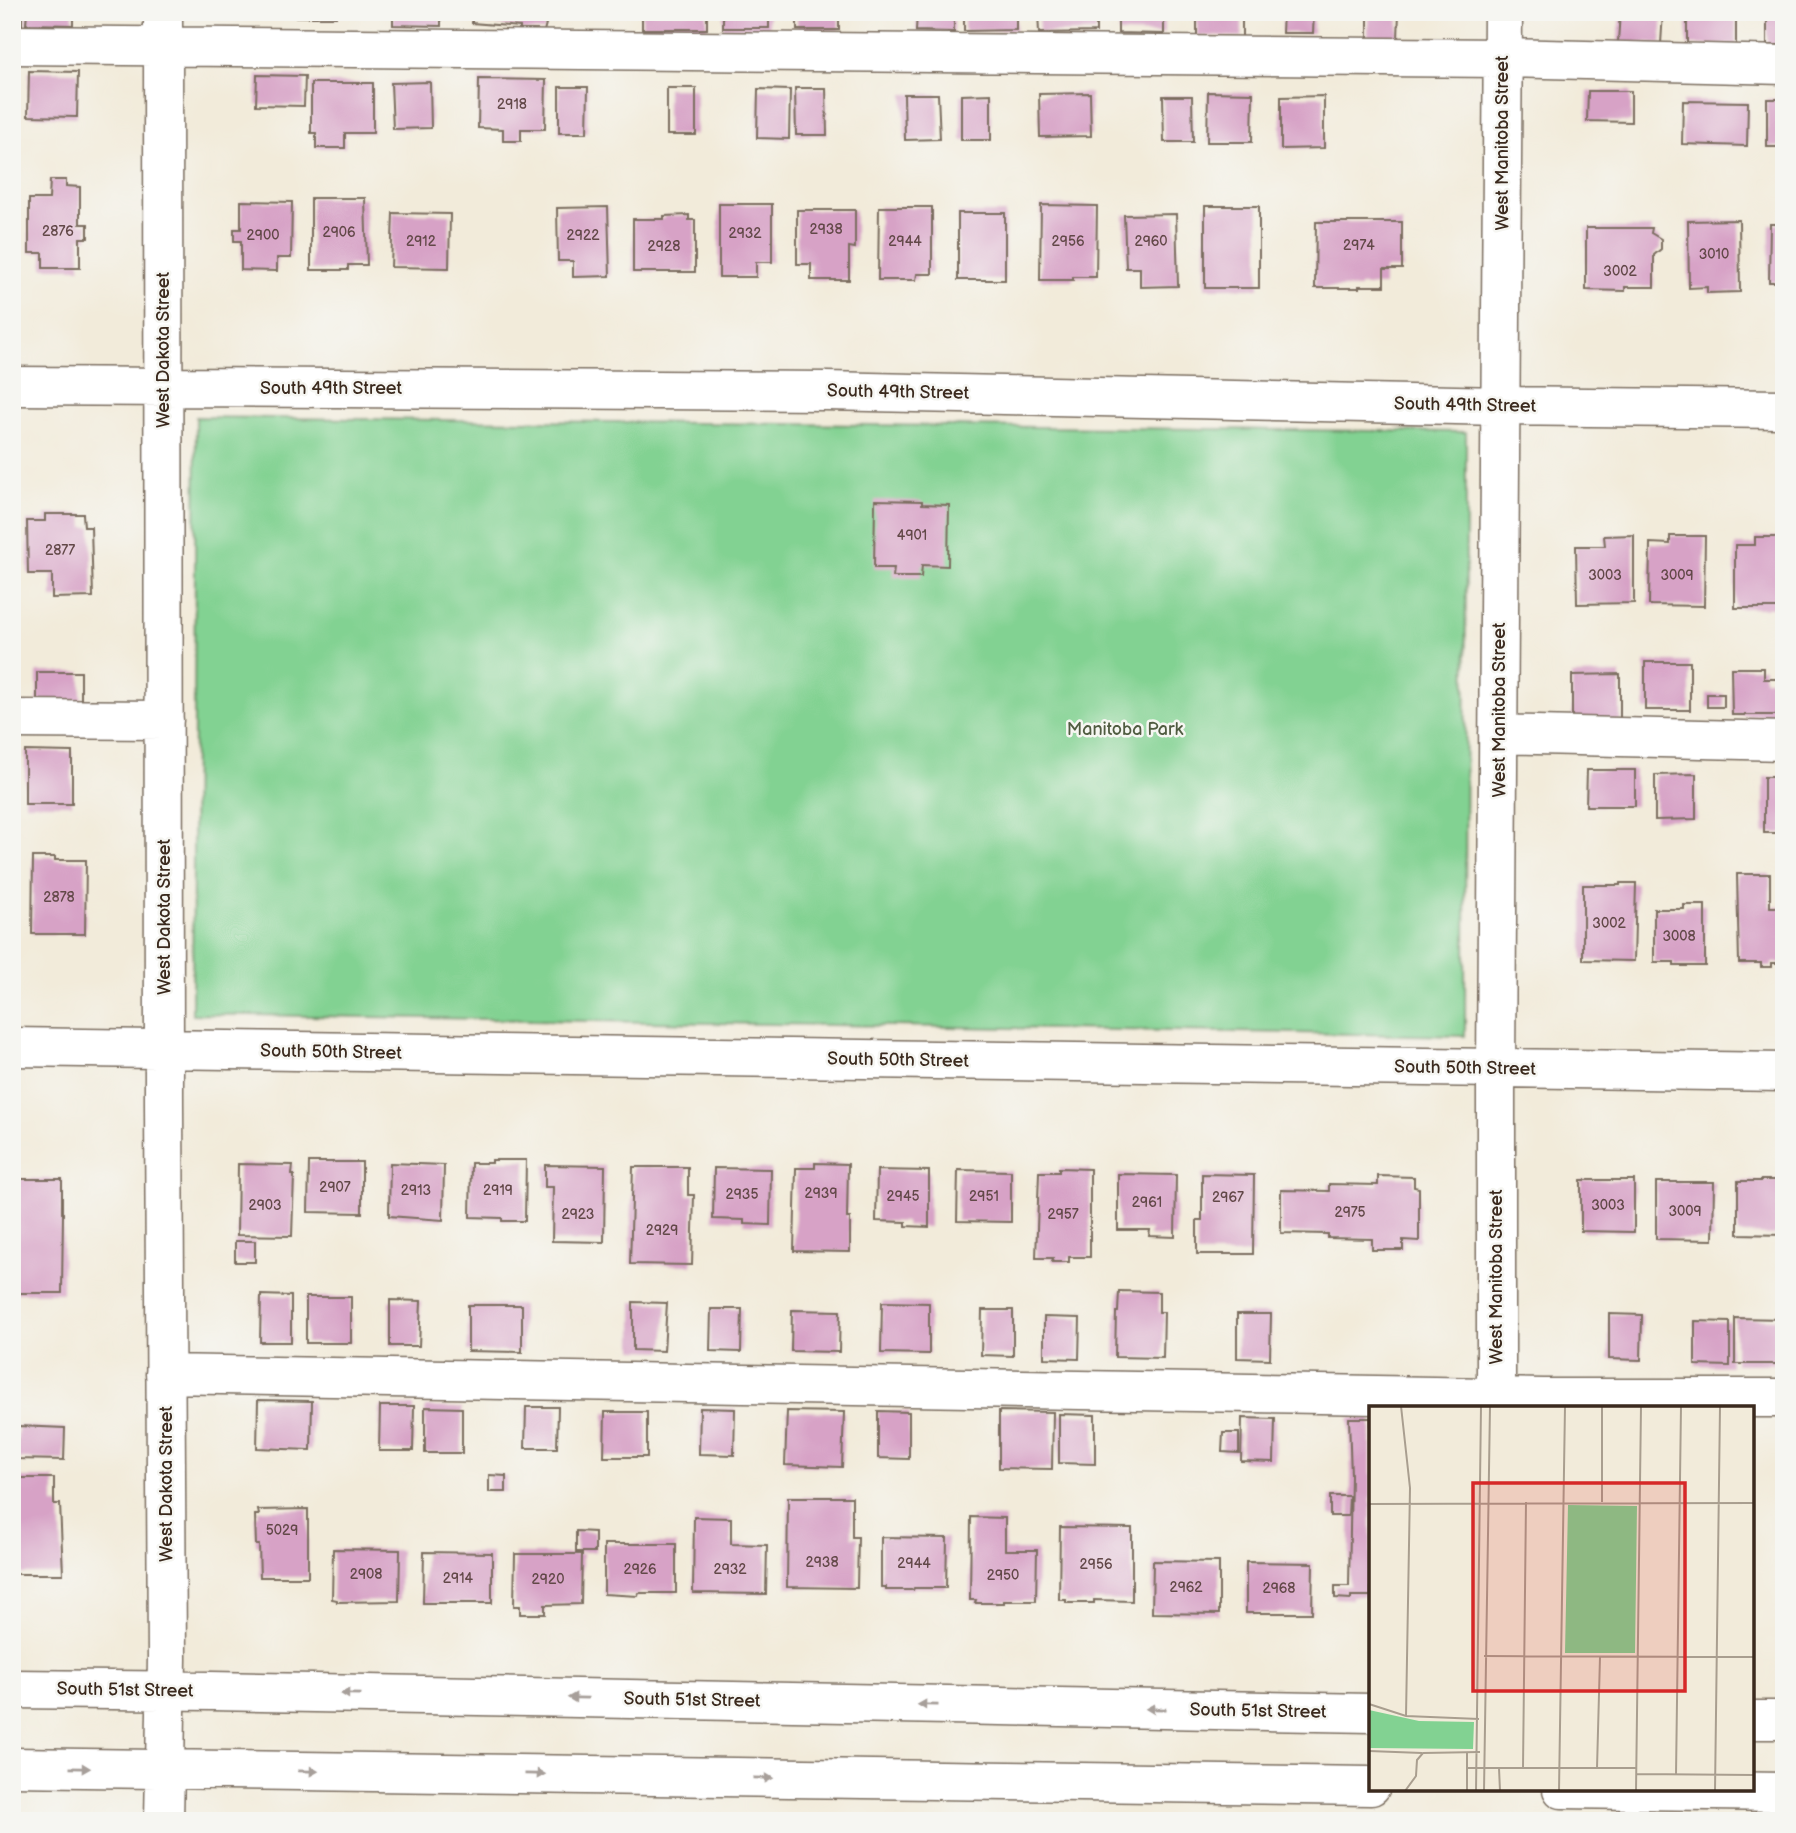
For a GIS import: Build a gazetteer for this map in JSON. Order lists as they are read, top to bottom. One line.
{"streets":{"street":["West Manitoba Street","West Dakota Street","South 49th Street","South 50th Street","South 51st Street"]},"crossings":[["West Manitoba Street","South 49th Street"],["West Manitoba Street","South 50th Street"],["West Dakota Street","South 49th Street"],["West Dakota Street","South 50th Street"],["West Dakota Street","South 51st Street"]],"parks":["Manitoba Park"],"house_numbers":["2918","2938","2876","2906","2932","2900","2922","2912","2944","2956","2960","2974","2928","3010","3002","4901","2877","3003","3009","2878","3002","3008","2907","2913","2919","2939","2935","2945","2951","2967","2961","2903","3003","3009","2975","2923","2957","2929","5029","2938","2944","2956","2926","2932","2908","2950","2914","2920","2962","2968"]}
